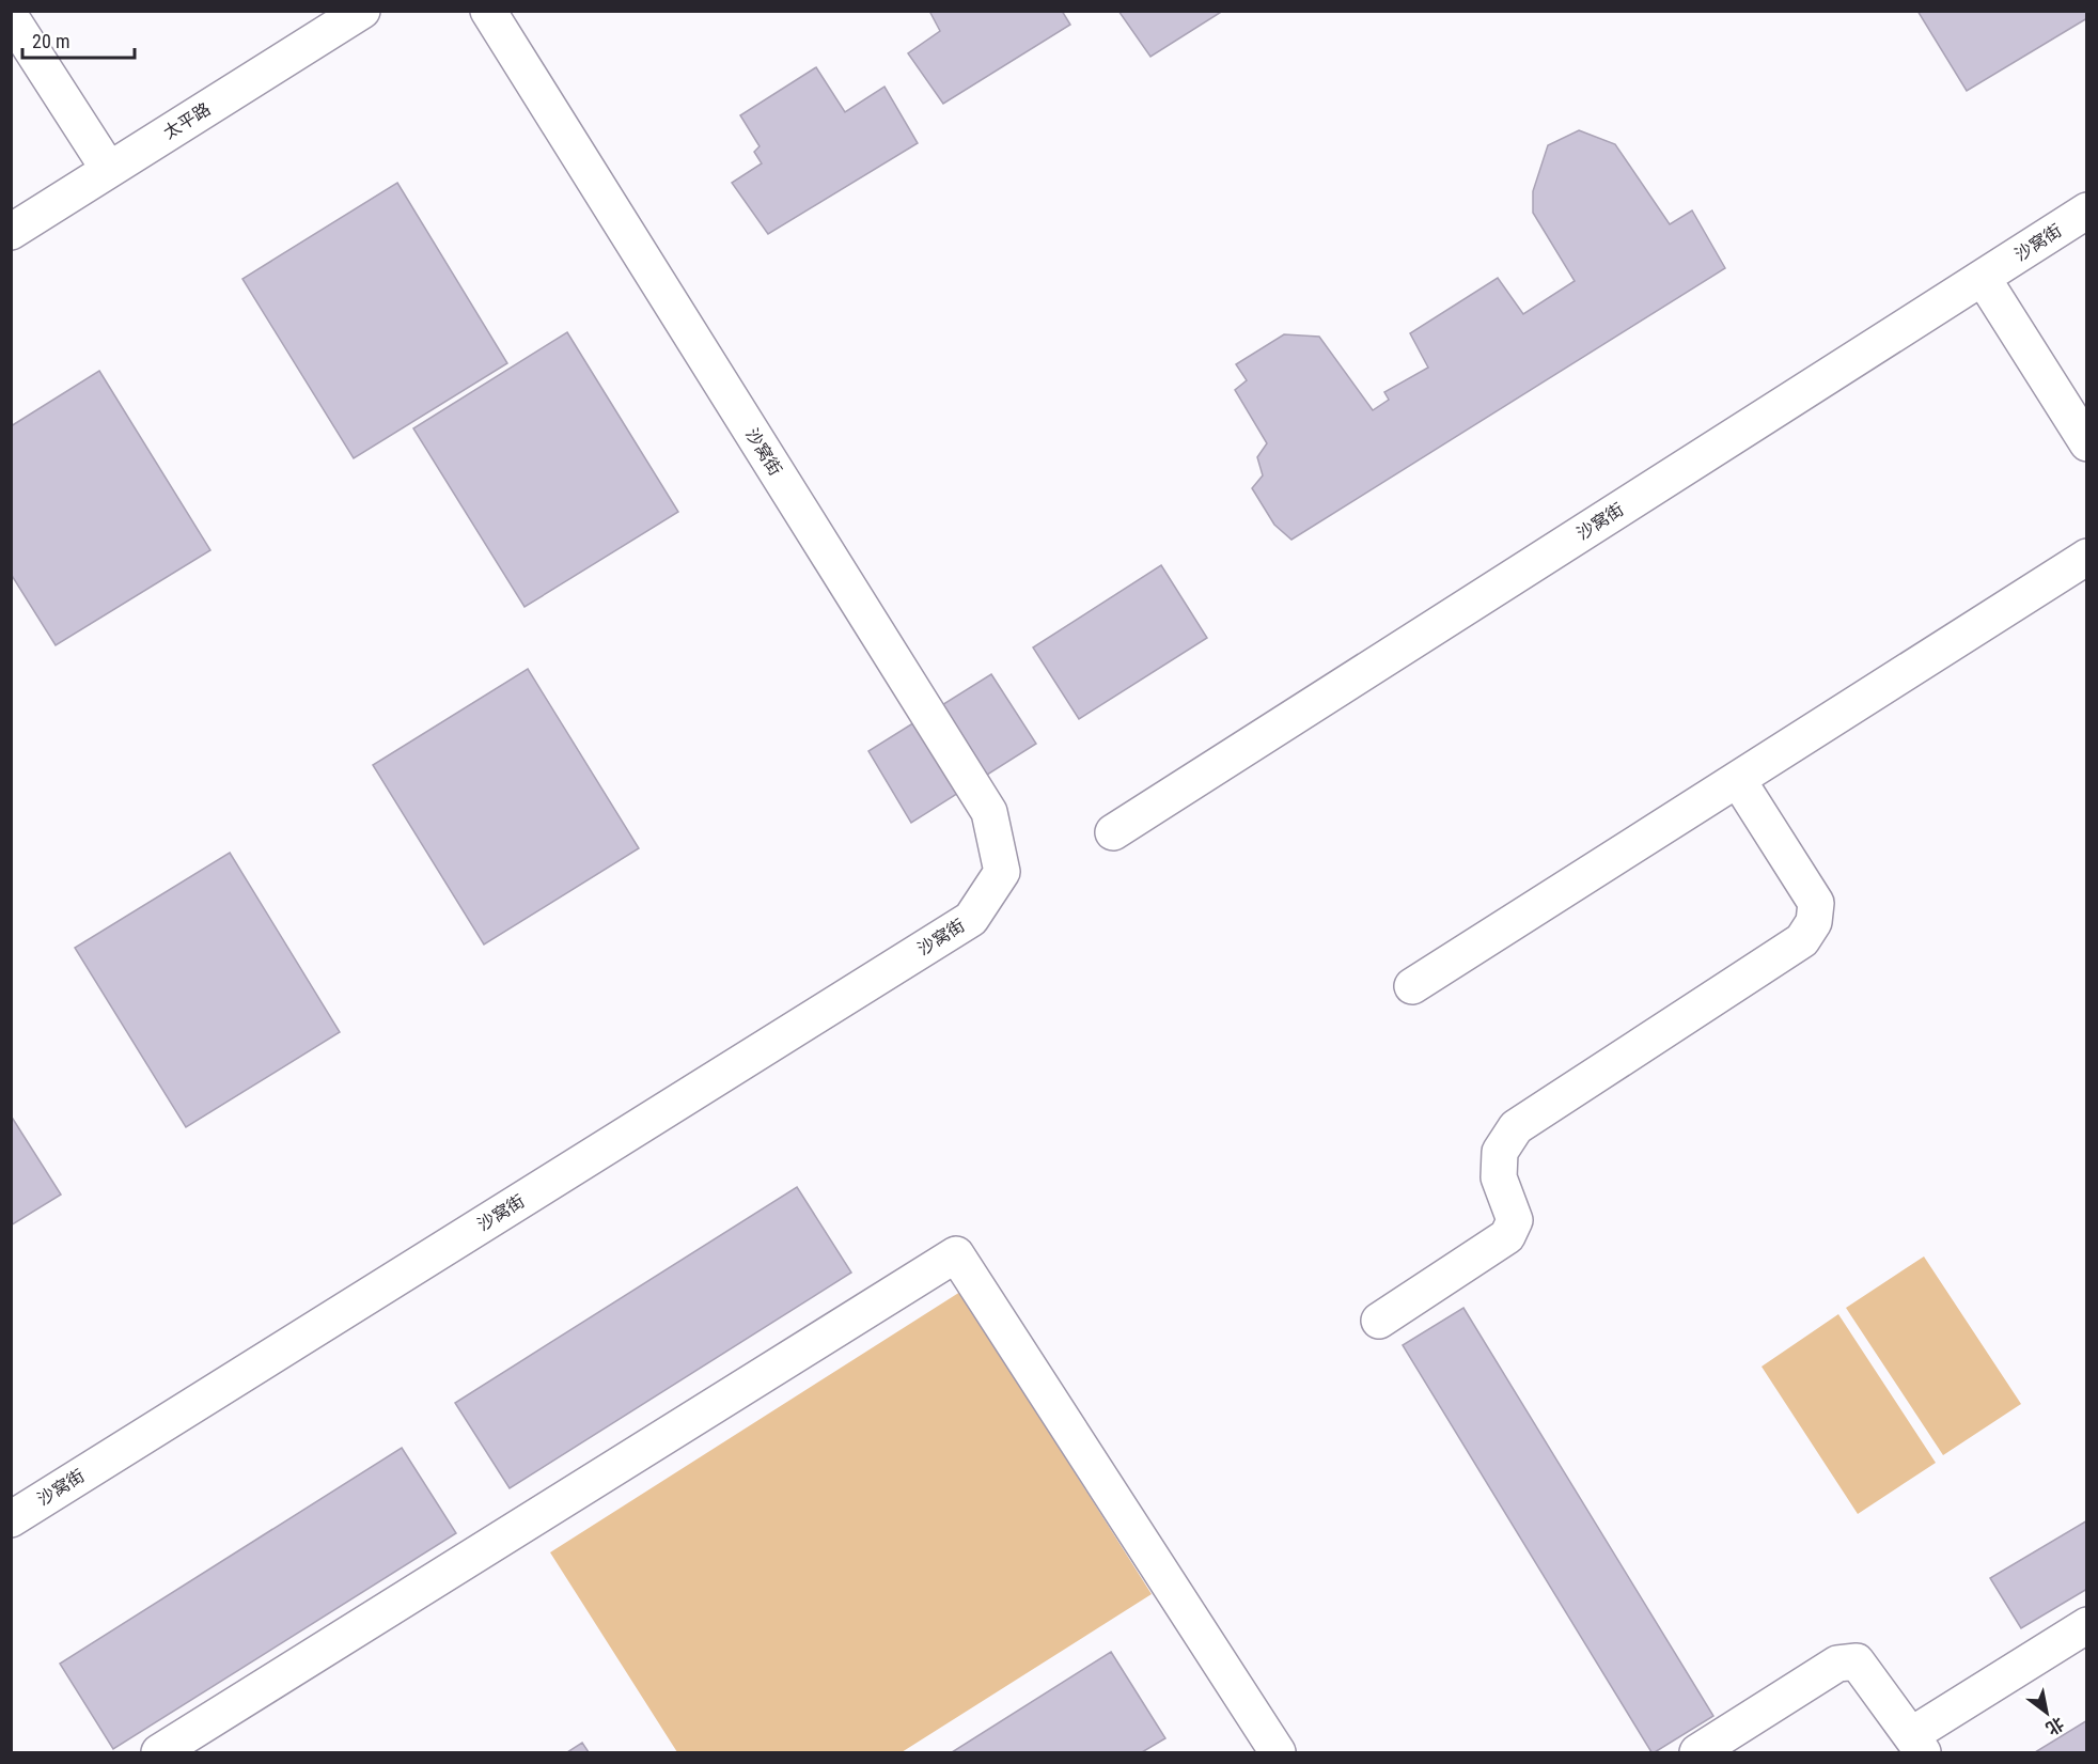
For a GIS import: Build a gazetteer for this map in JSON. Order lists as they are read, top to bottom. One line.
{"streets":{"street":["太平路","沙窝街"]},"scale_bar":"20 m","north":"bottom right"}
